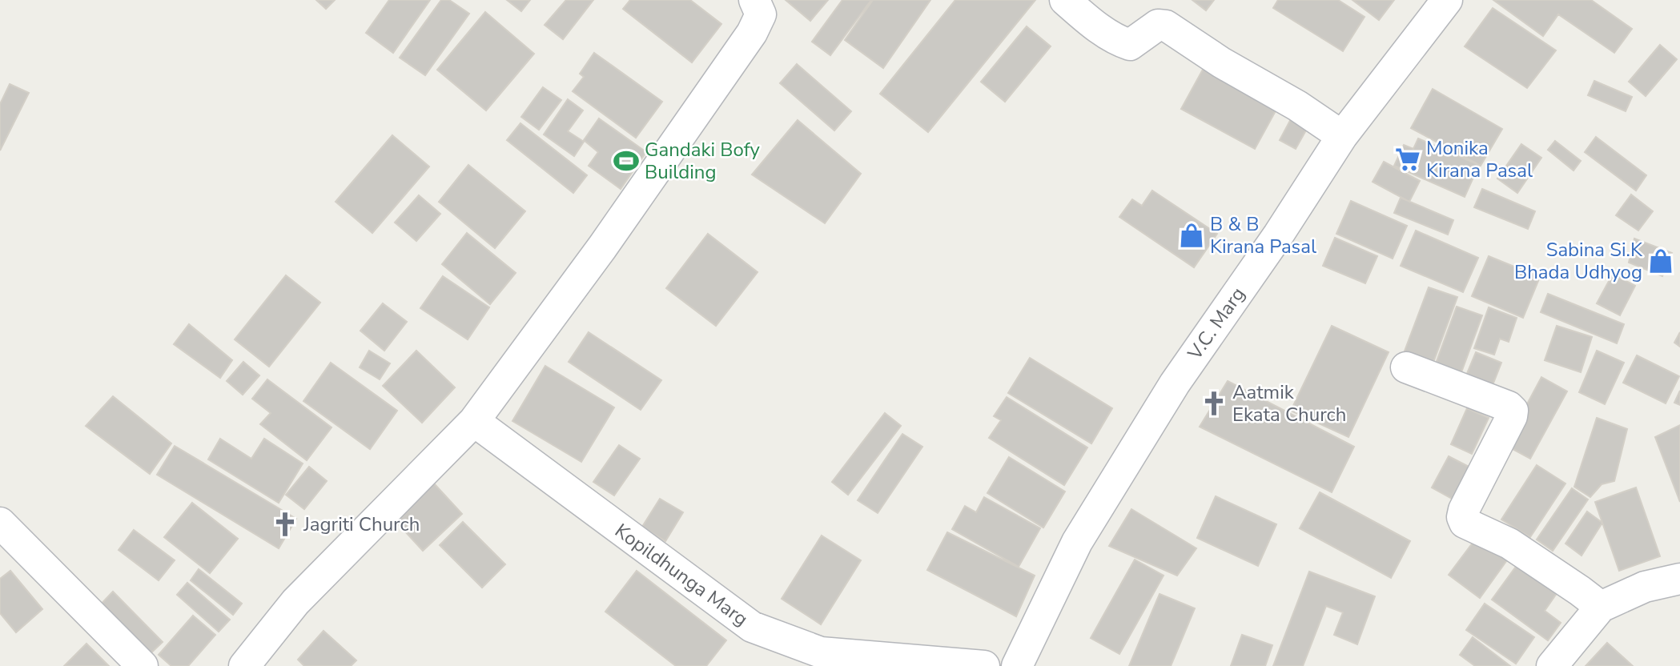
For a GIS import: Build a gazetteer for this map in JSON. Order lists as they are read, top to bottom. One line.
{"streets":{"street":["V.C. Marg","Kopildhunga Marg"]},"places":{"supermarket":["Monika Kirana Pasal"],"sports":["Gandaki Bofy Building"],"shop":["B & B Kirana Pasal","Sabina Si.K Bhada Udhyog"],"church":["Aatmik Ekata Church","Jagriti Church"]}}
